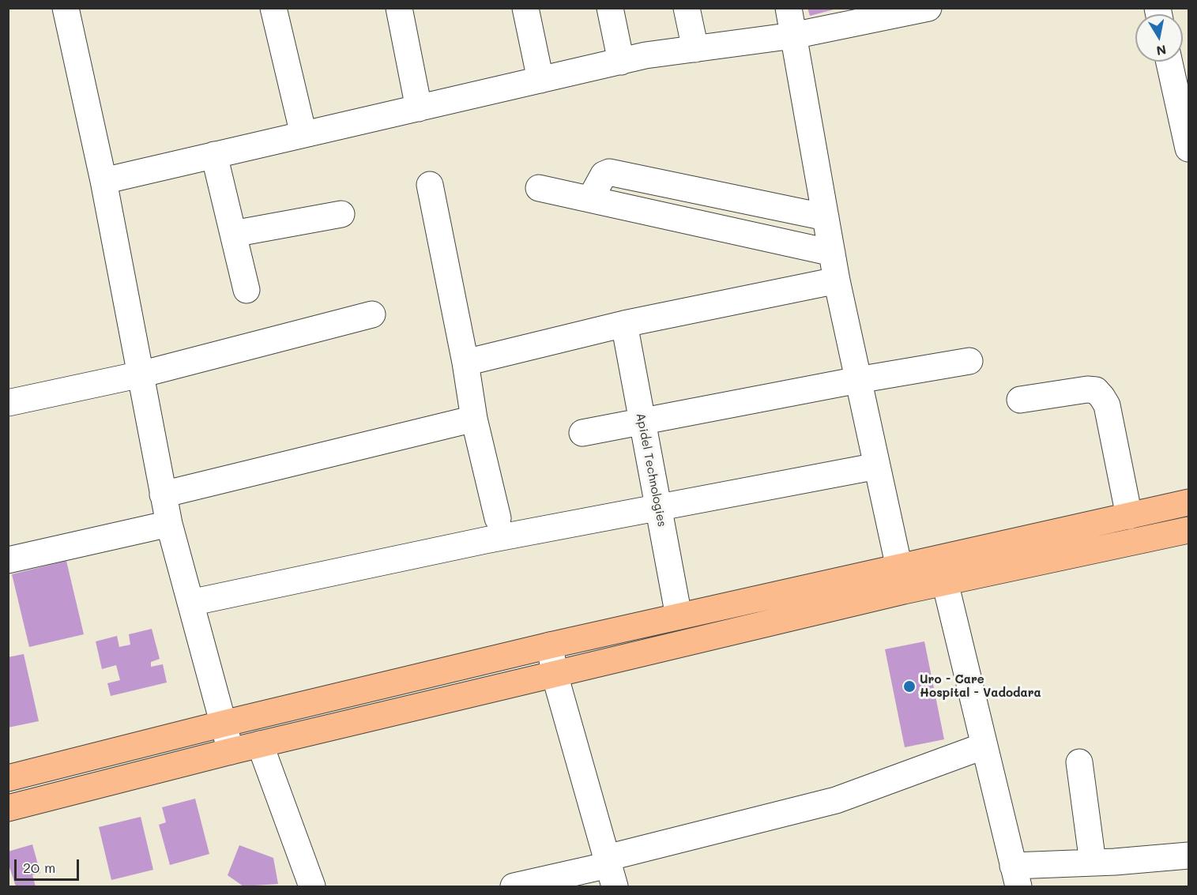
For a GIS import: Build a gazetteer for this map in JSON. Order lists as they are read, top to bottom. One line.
{"streets":{"street":["Apidel Technologies"]},"places":["Uro - Care Hospital - Vadodara"],"scale_bar":"20 m","north":"bottom"}
